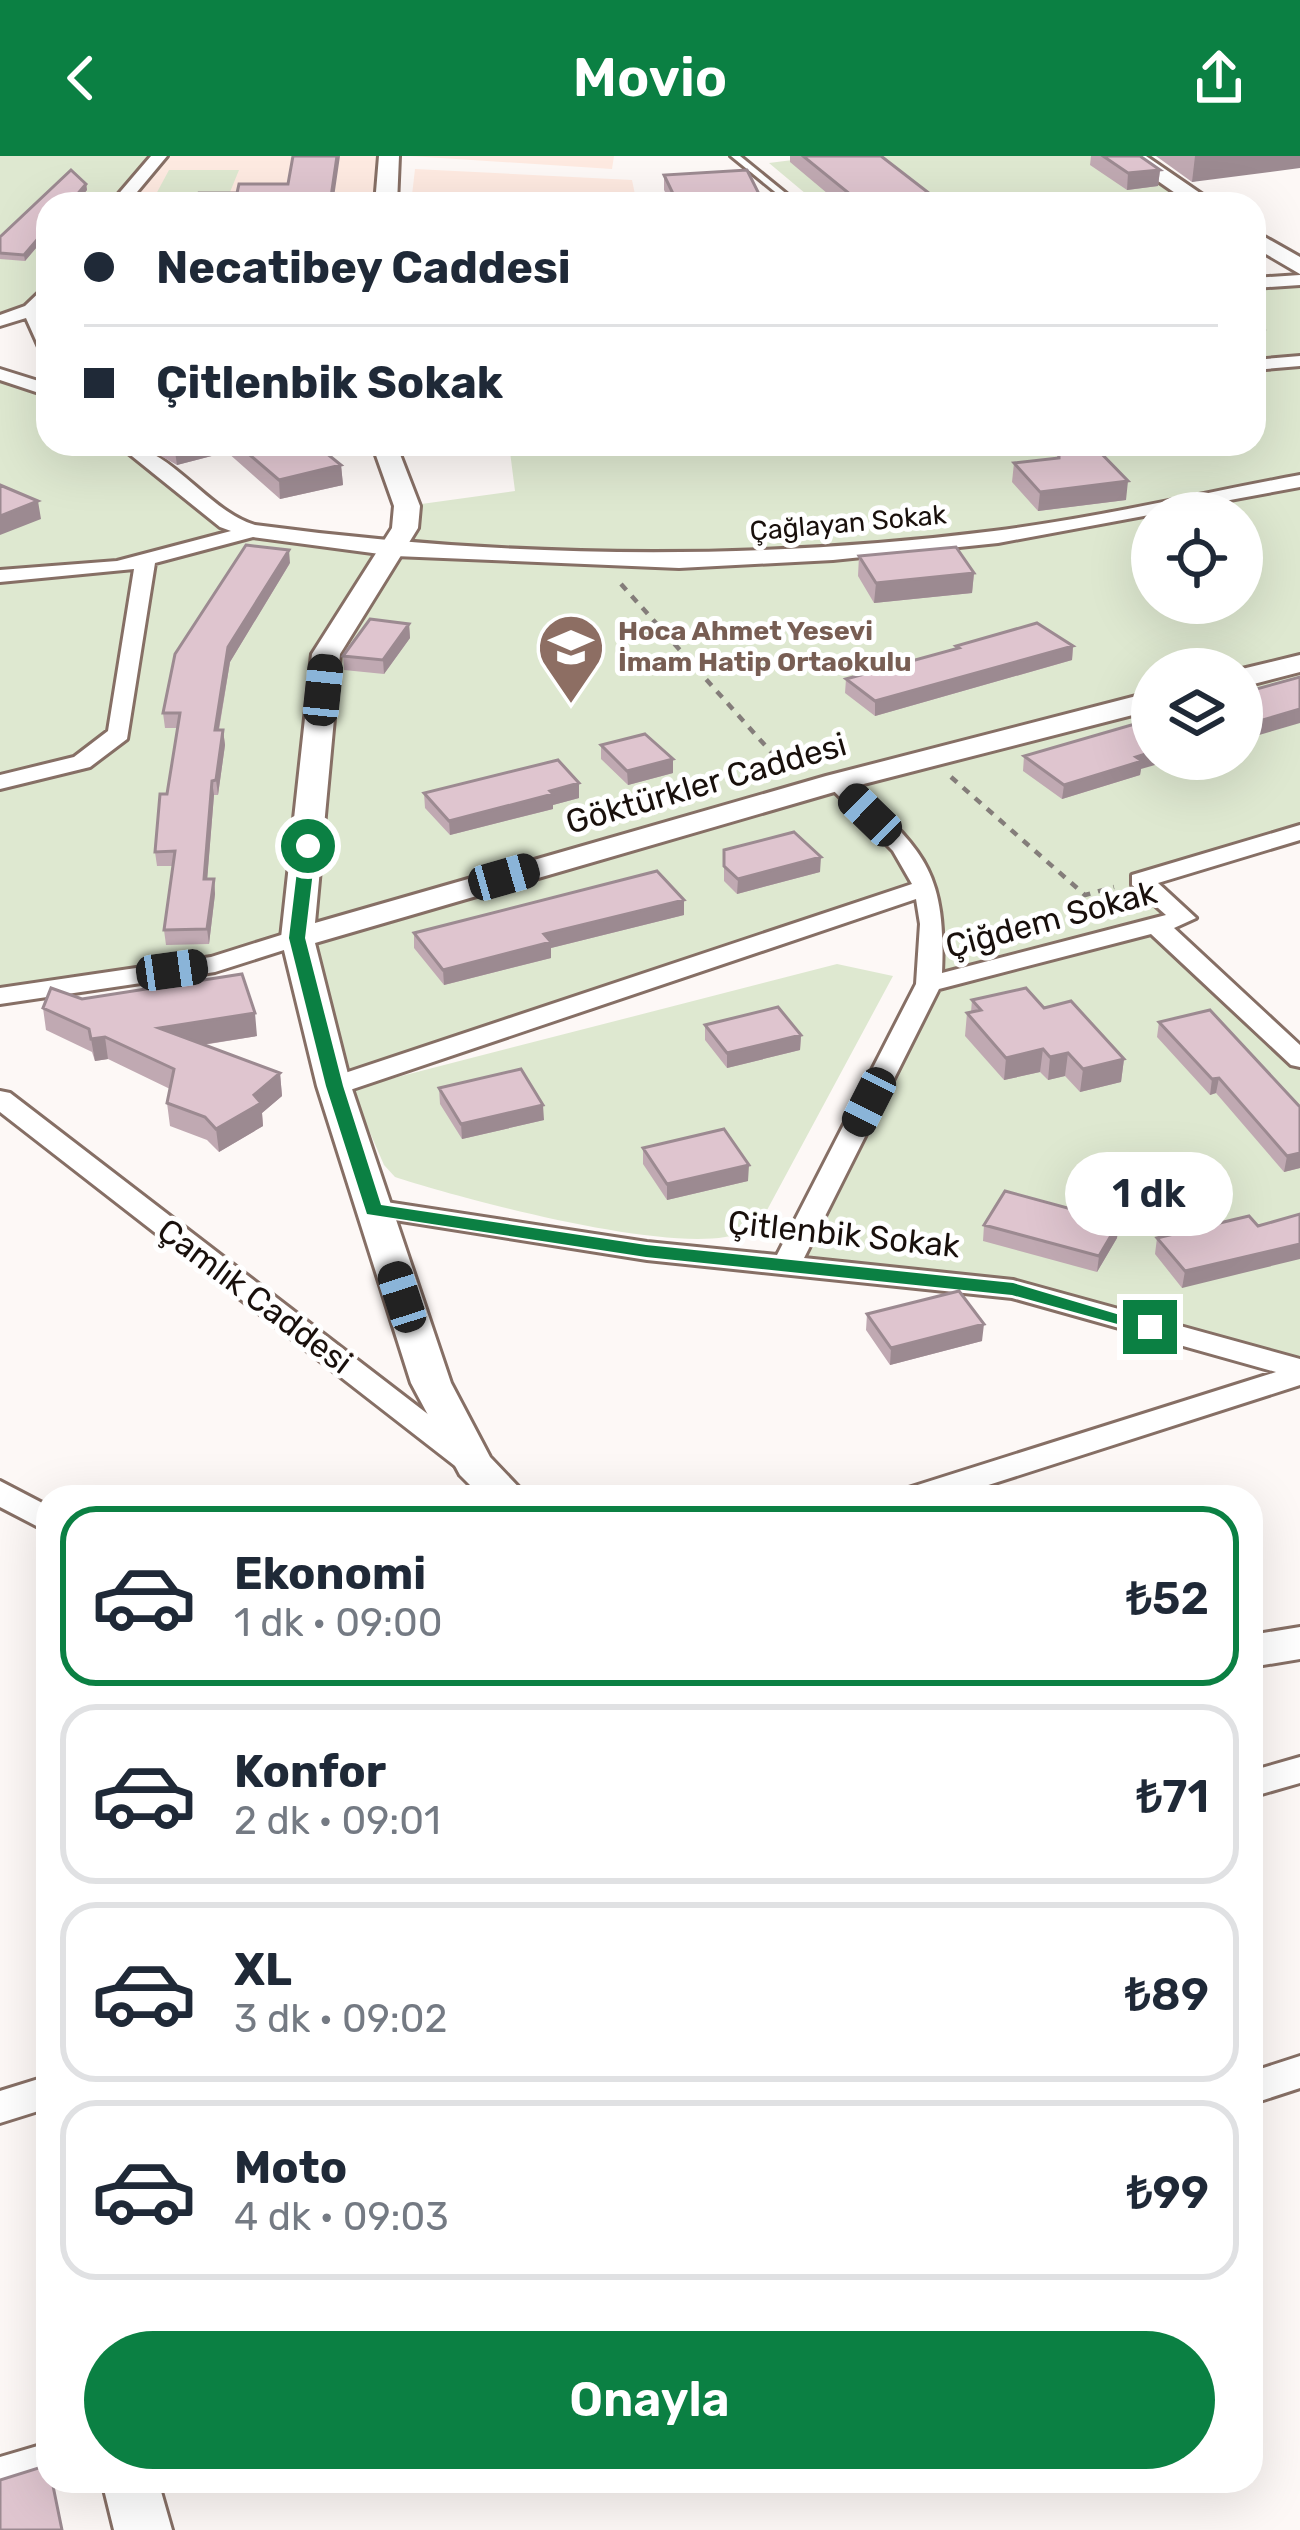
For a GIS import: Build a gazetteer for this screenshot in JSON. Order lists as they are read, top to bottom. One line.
{"streets":{"street":["Çağlayan Sokak","Göktürkler Caddesi","Çiğdem Sokak","Çitlenbik Sokak","Çamlık Caddesi"]},"places":{"school or university":["Hoca Ahmet Yesevi İmam Hatip Ortaokulu"]},"page":{"header":"Movio","banner":["Necatibey Caddesi","Çitlenbik Sokak"],"bubble":"1 dk","list":[{"name":"Ekonomi","note":"1 dk · 09:00","value":"₺52"},{"name":"Konfor","note":"2 dk · 09:01","value":"₺71"},{"name":"XL","note":"3 dk · 09:02","value":"₺89"},{"name":"Moto","note":"4 dk · 09:03","value":"₺99"}],"buttons":"Onayla"}}
